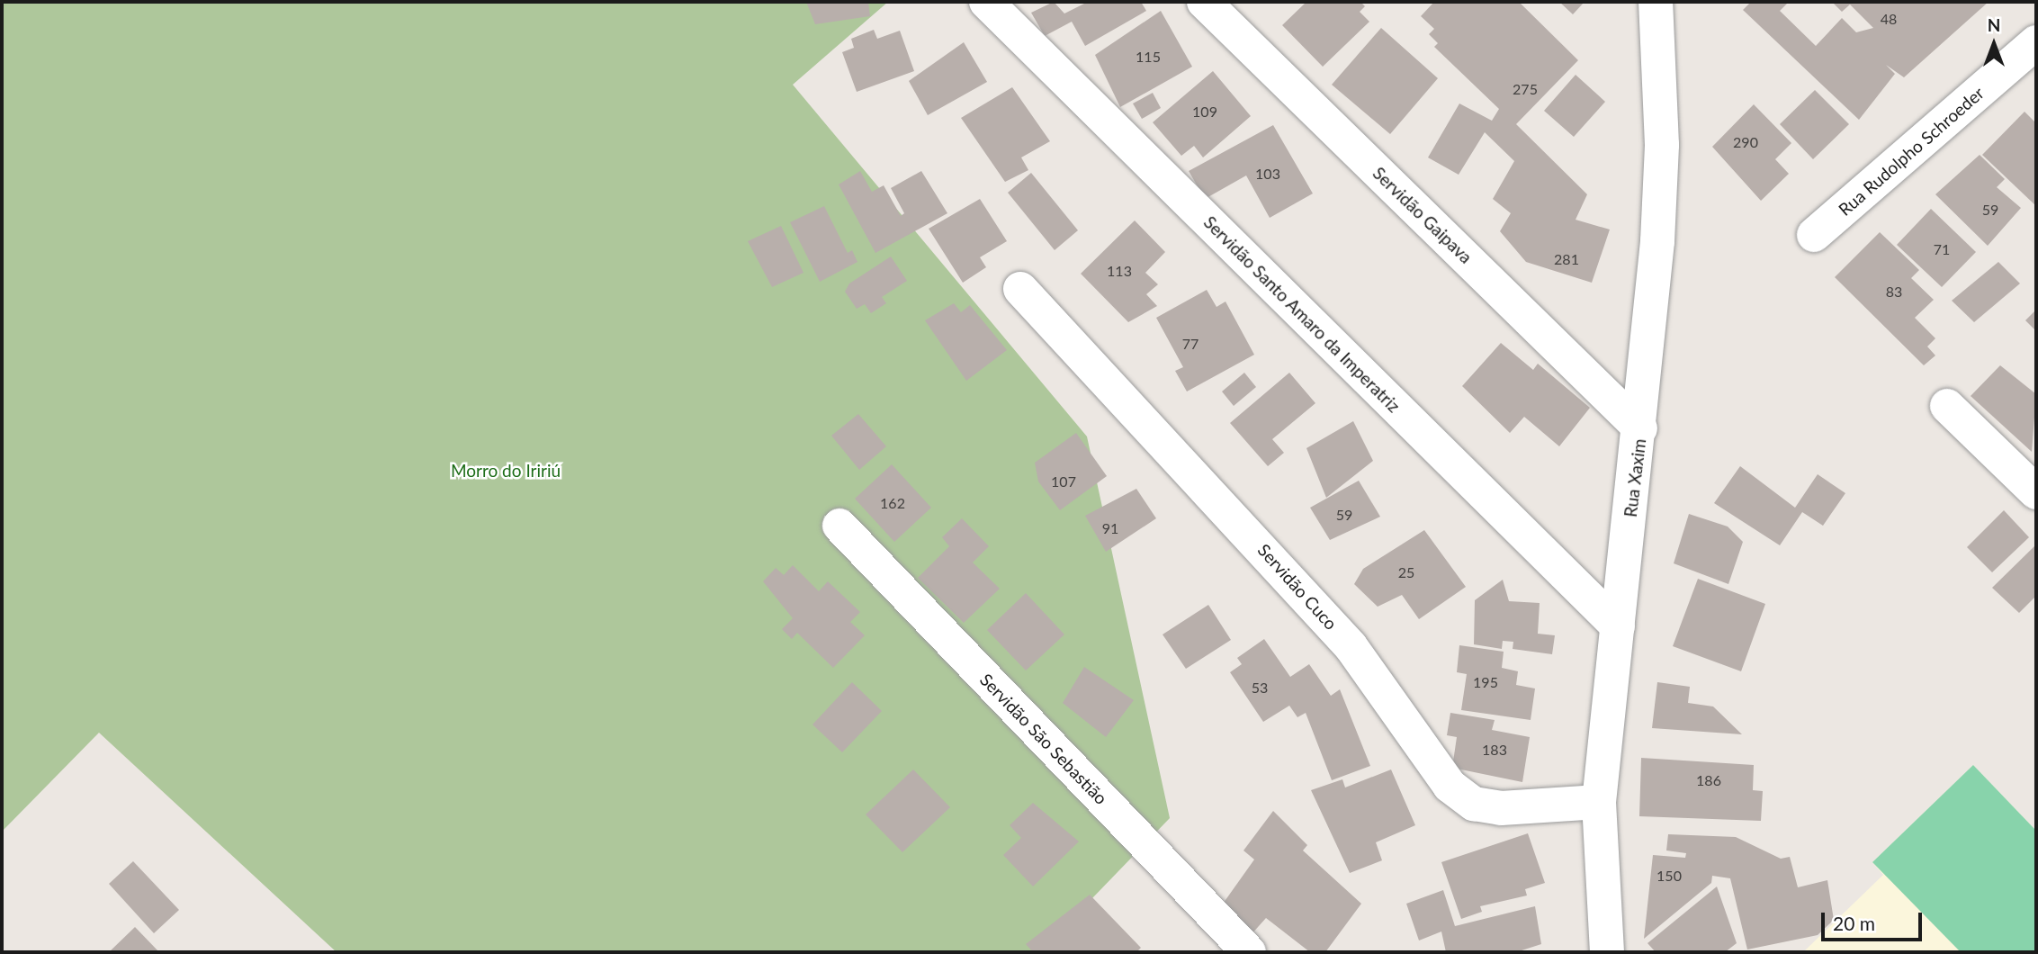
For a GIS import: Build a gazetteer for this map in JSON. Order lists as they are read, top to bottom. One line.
{"streets":{"street":["Rua Rudolpho Schroeder","Servidão Gaipava","Servidão Santo Amaro da Imperatriz","Rua Xaxim","Servidão Cuco","Servidão São Sebastião"]},"crossings":[["Servidão Gaipava","Rua Xaxim"],["Servidão Santo Amaro da Imperatriz","Rua Xaxim"],["Rua Xaxim","Servidão Cuco"]],"parks":["Morro do Iririú"],"house_numbers":["48","115","275","109","290","103","59","71","281","113","83","77","107","162","59","91","25","195","53","183","186","150"],"scale_bar":"20 m","north":"top"}
